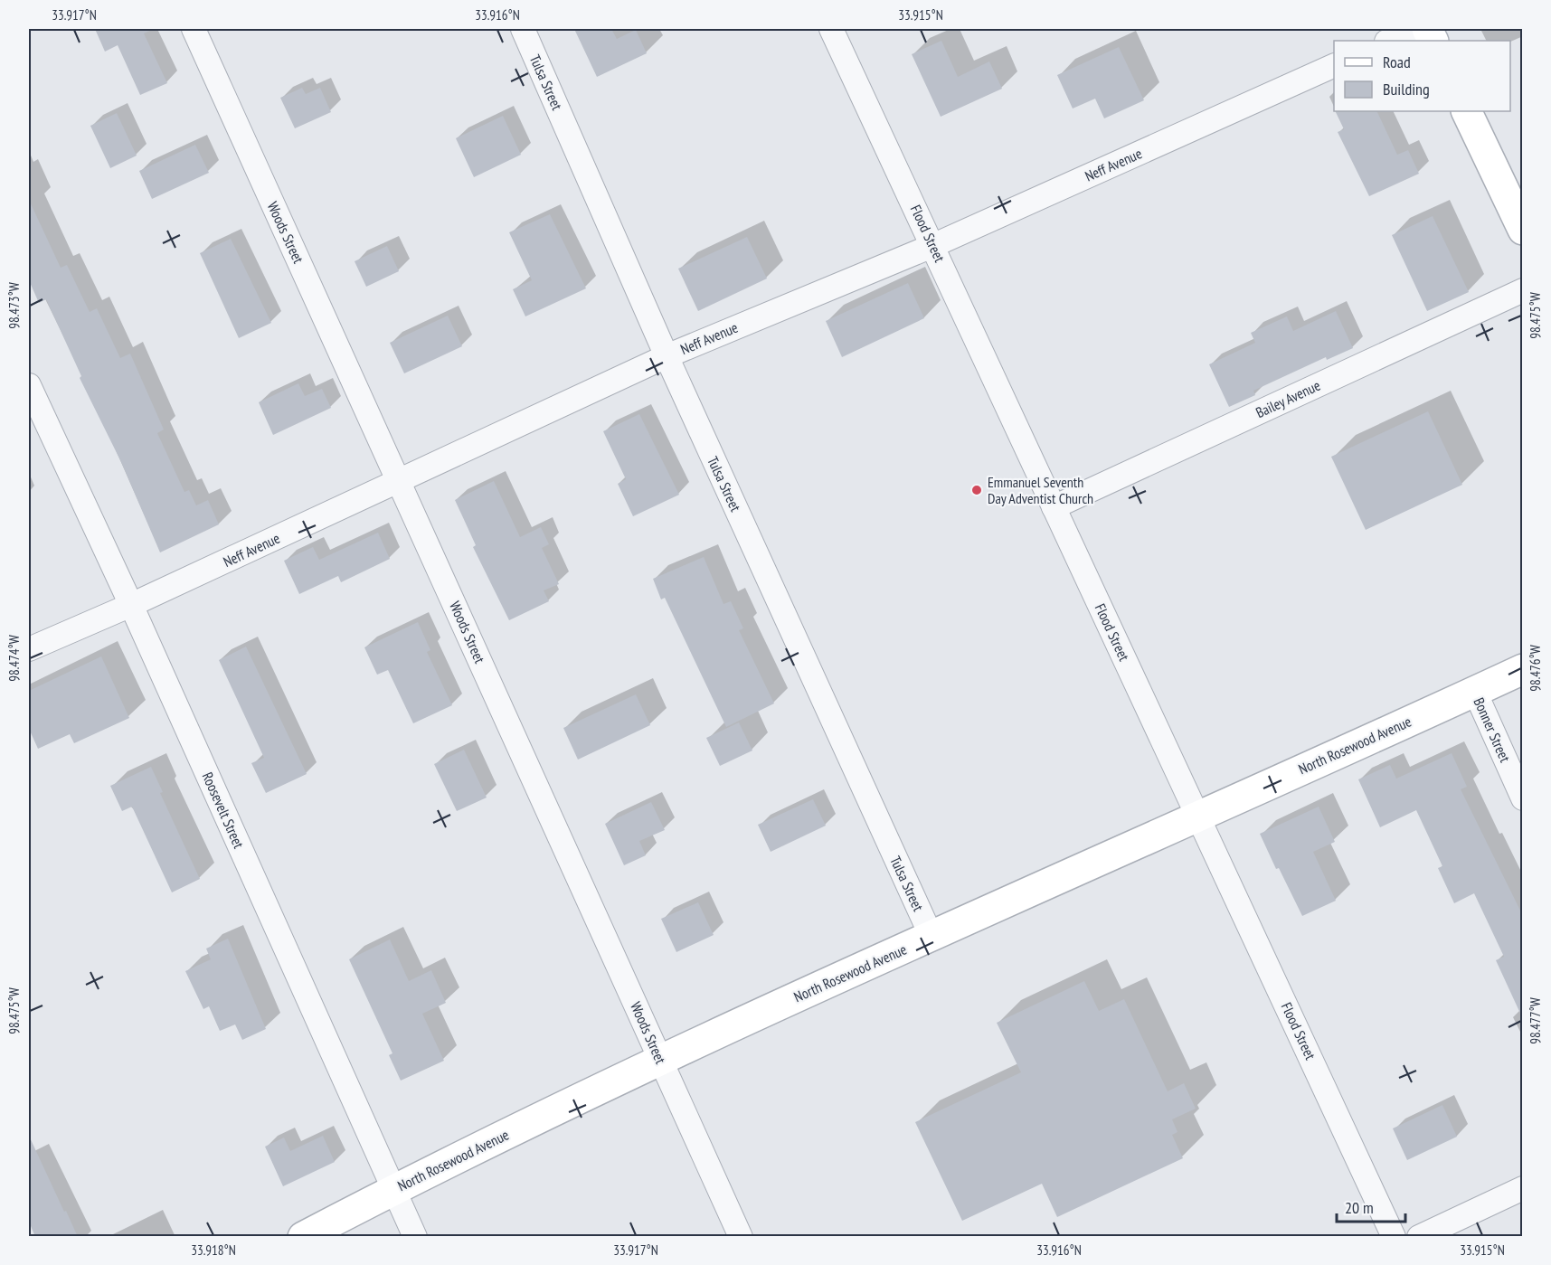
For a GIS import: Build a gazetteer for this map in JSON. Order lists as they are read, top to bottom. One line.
{"streets":{"street":["Tulsa Street","Neff Avenue","Woods Street","Flood Street","Bailey Avenue","Bonner Street","North Rosewood Avenue","Roosevelt Street"]},"crossings":[["Tulsa Street","Neff Avenue"],["Tulsa Street","North Rosewood Avenue"],["Neff Avenue","Woods Street"],["Neff Avenue","Flood Street"],["Neff Avenue","Roosevelt Street"],["Woods Street","North Rosewood Avenue"],["Flood Street","Bailey Avenue"],["Flood Street","North Rosewood Avenue"],["Bonner Street","North Rosewood Avenue"],["North Rosewood Avenue","Roosevelt Street"]],"places":["Emmanuel Seventh Day Adventist Church"],"legend":["Road","Building"],"scale_bar":"20 m","coordinates":["33.917°N","33.916°N","33.915°N","98.473°W","98.475°W","98.474°W","98.476°W","98.477°W","33.918°N"]}
